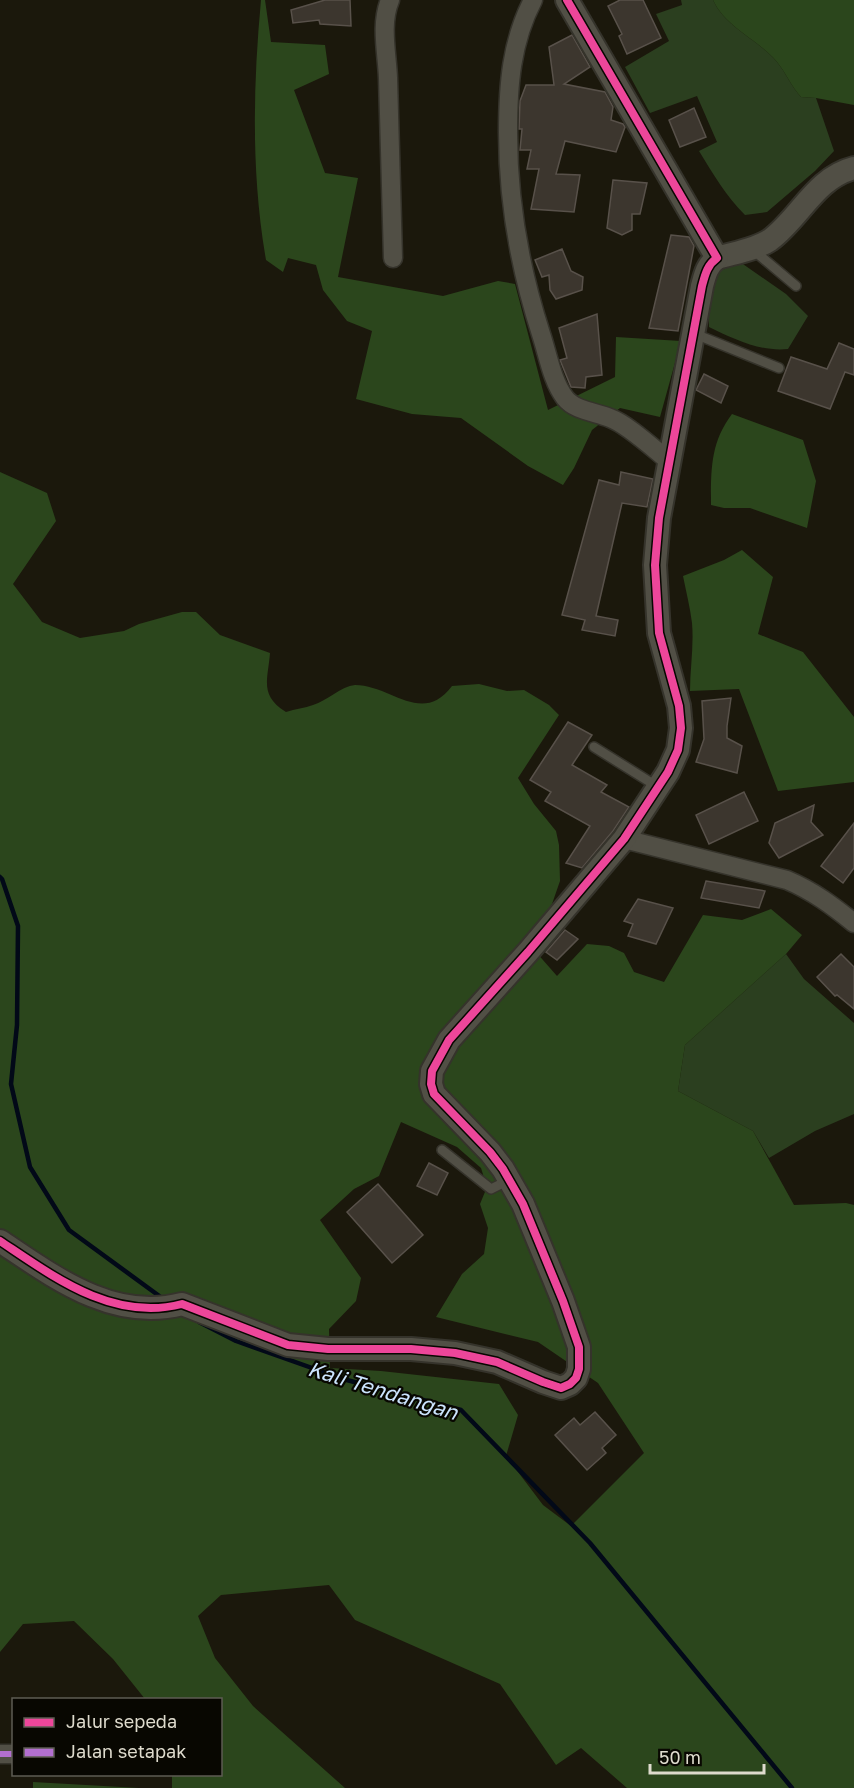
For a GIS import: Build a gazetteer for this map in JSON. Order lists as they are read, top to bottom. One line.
{"water":["Kali Tendangan"],"legend":["Jalur sepeda","Jalan setapak"],"scale_bar":"50 m"}
